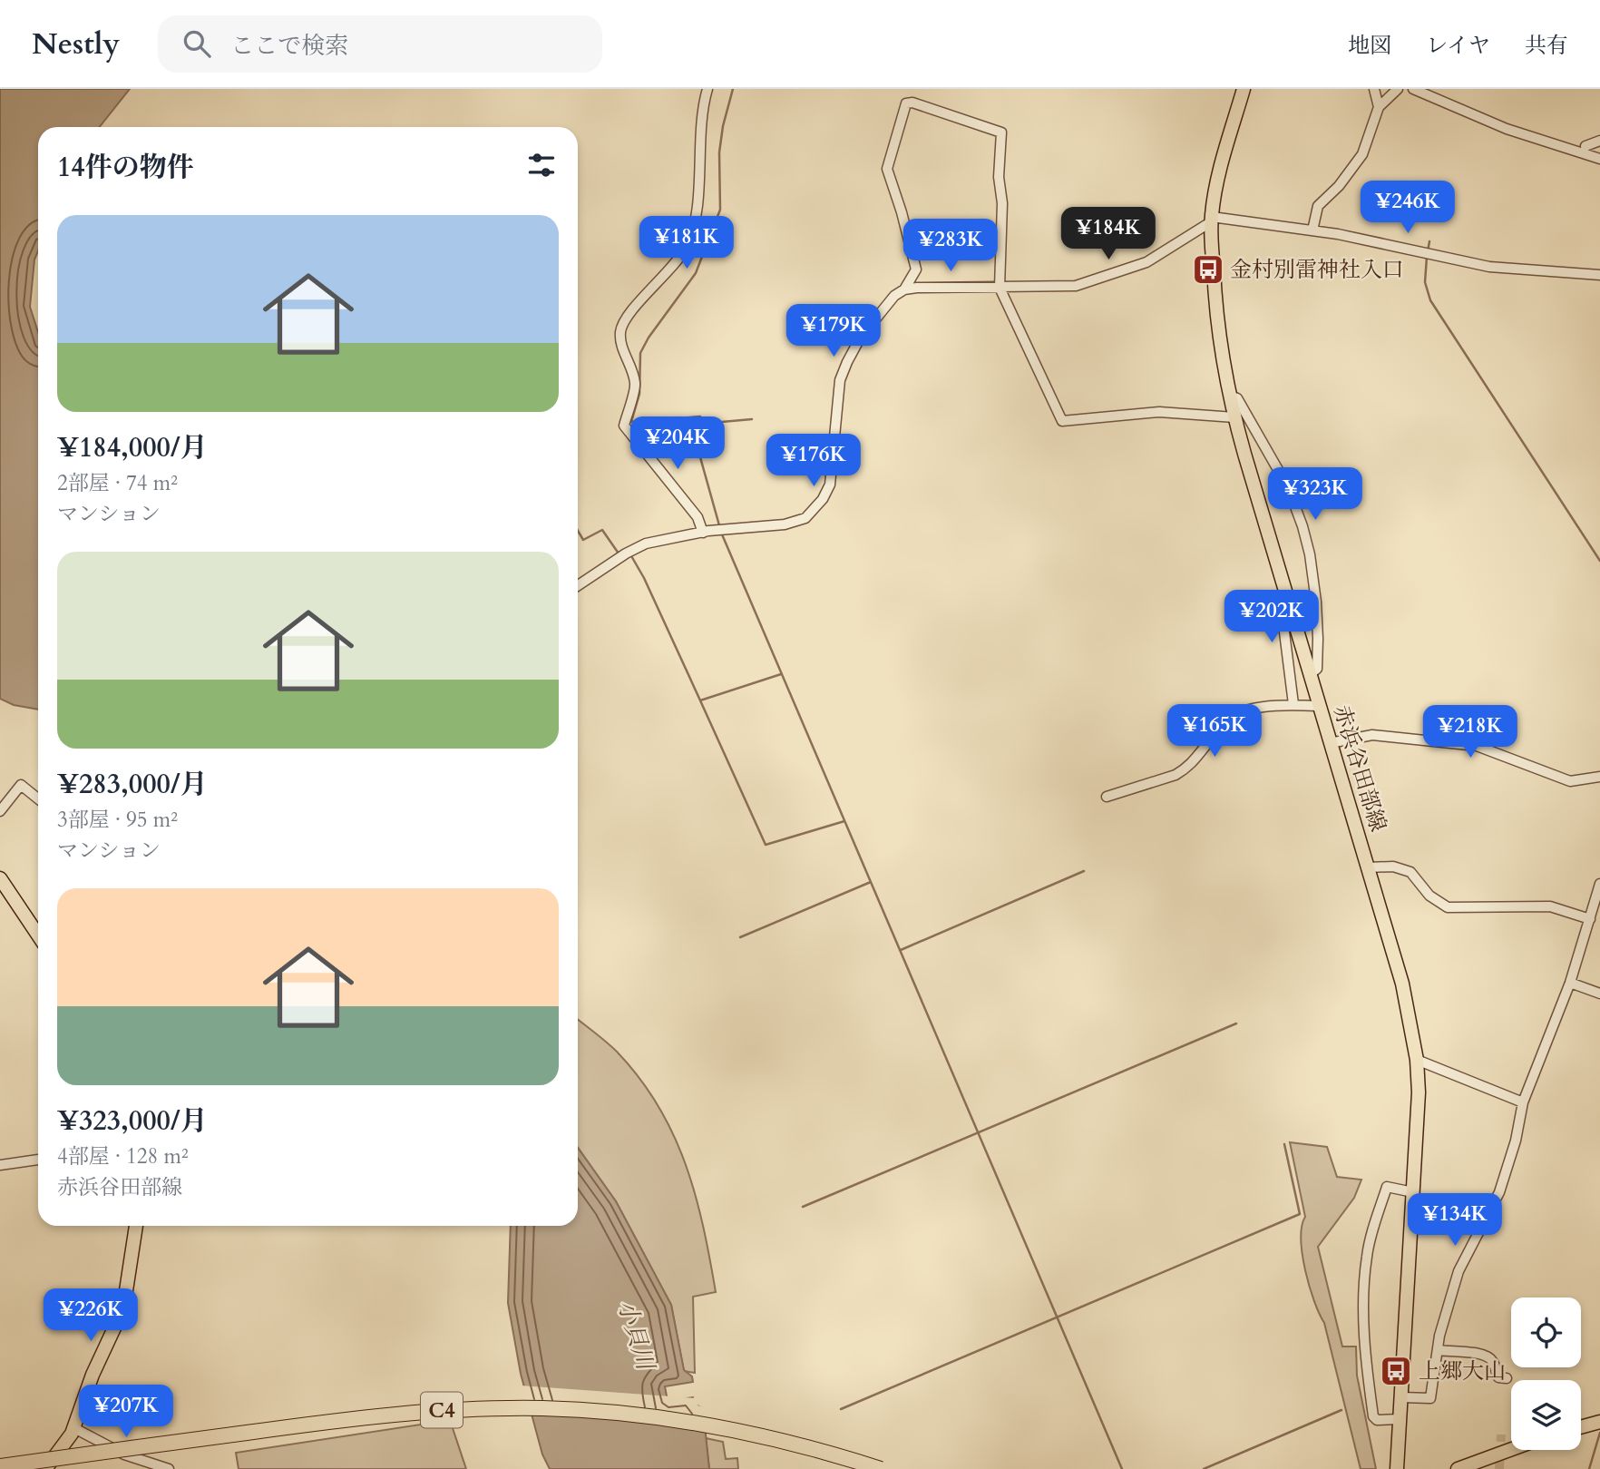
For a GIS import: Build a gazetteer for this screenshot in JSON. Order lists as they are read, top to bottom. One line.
{"streets":{"highway":["C4"],"main road":["赤浜谷田部線"]},"water":["小貝川"],"places":{"bus stop":["金村別雷神社入口","上郷大山"]},"page":{"header":"Nestly","search":"ここで検索","nav":["地図","レイヤ","共有"],"heading":"14件の物件","price":["¥246K","¥184K","¥181K","¥283K","¥179K","¥204K","¥176K","¥323K","¥202K","¥165K","¥218K","¥134K","¥226K","¥207K"],"list":[{"name":"¥184,000/月","note":"2部屋 · 74 m² · マンション"},{"name":"¥283,000/月","note":"3部屋 · 95 m² · マンション"},{"name":"¥323,000/月","note":"4部屋 · 128 m² · 赤浜谷田部線"}]}}
